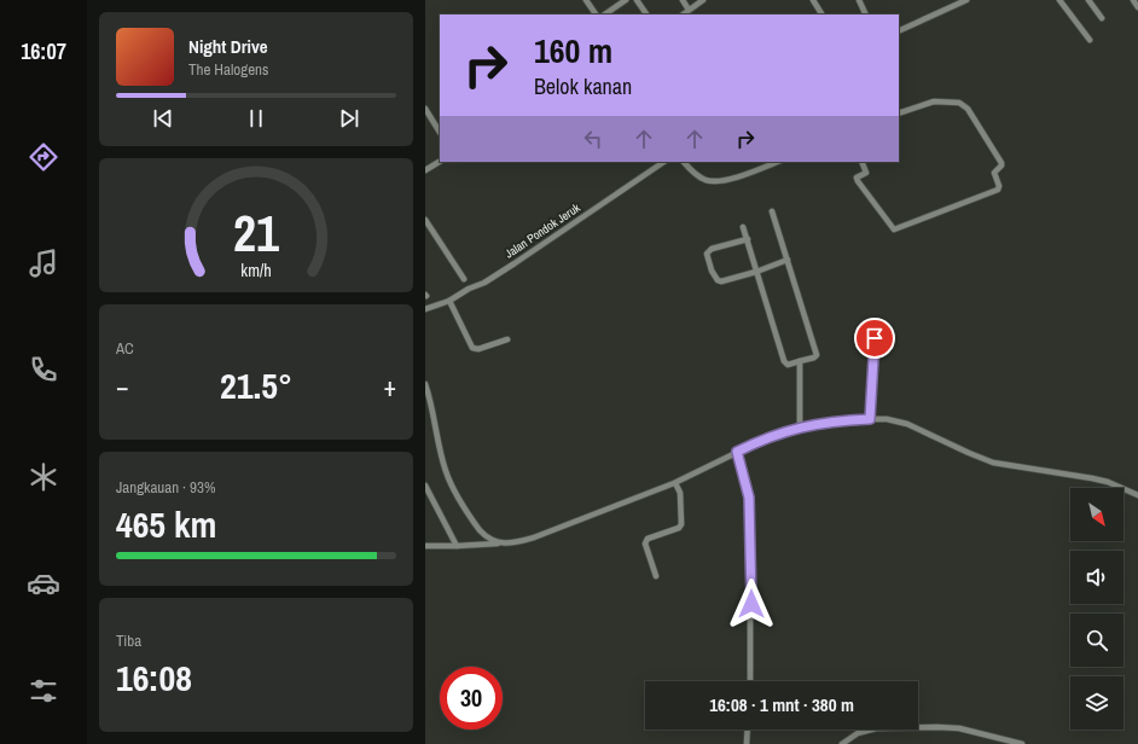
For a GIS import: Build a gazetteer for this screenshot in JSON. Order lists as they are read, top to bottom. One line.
{"streets":{"street":["Jalan Pondok Jeruk"]},"north":"bottom right","page":{"tabs":"16:07","turn":["160 m","Belok kanan"],"song":["Night Drive","The Halogens"],"tile":["AC",["Jangkauan · 93%","465 km"],["Tiba","16:08"]],"heat":["−","21.5°","+"],"limit":"30","trip":"16:08 · 1 mnt · 380 m","gauge":["21","km/h"]}}
